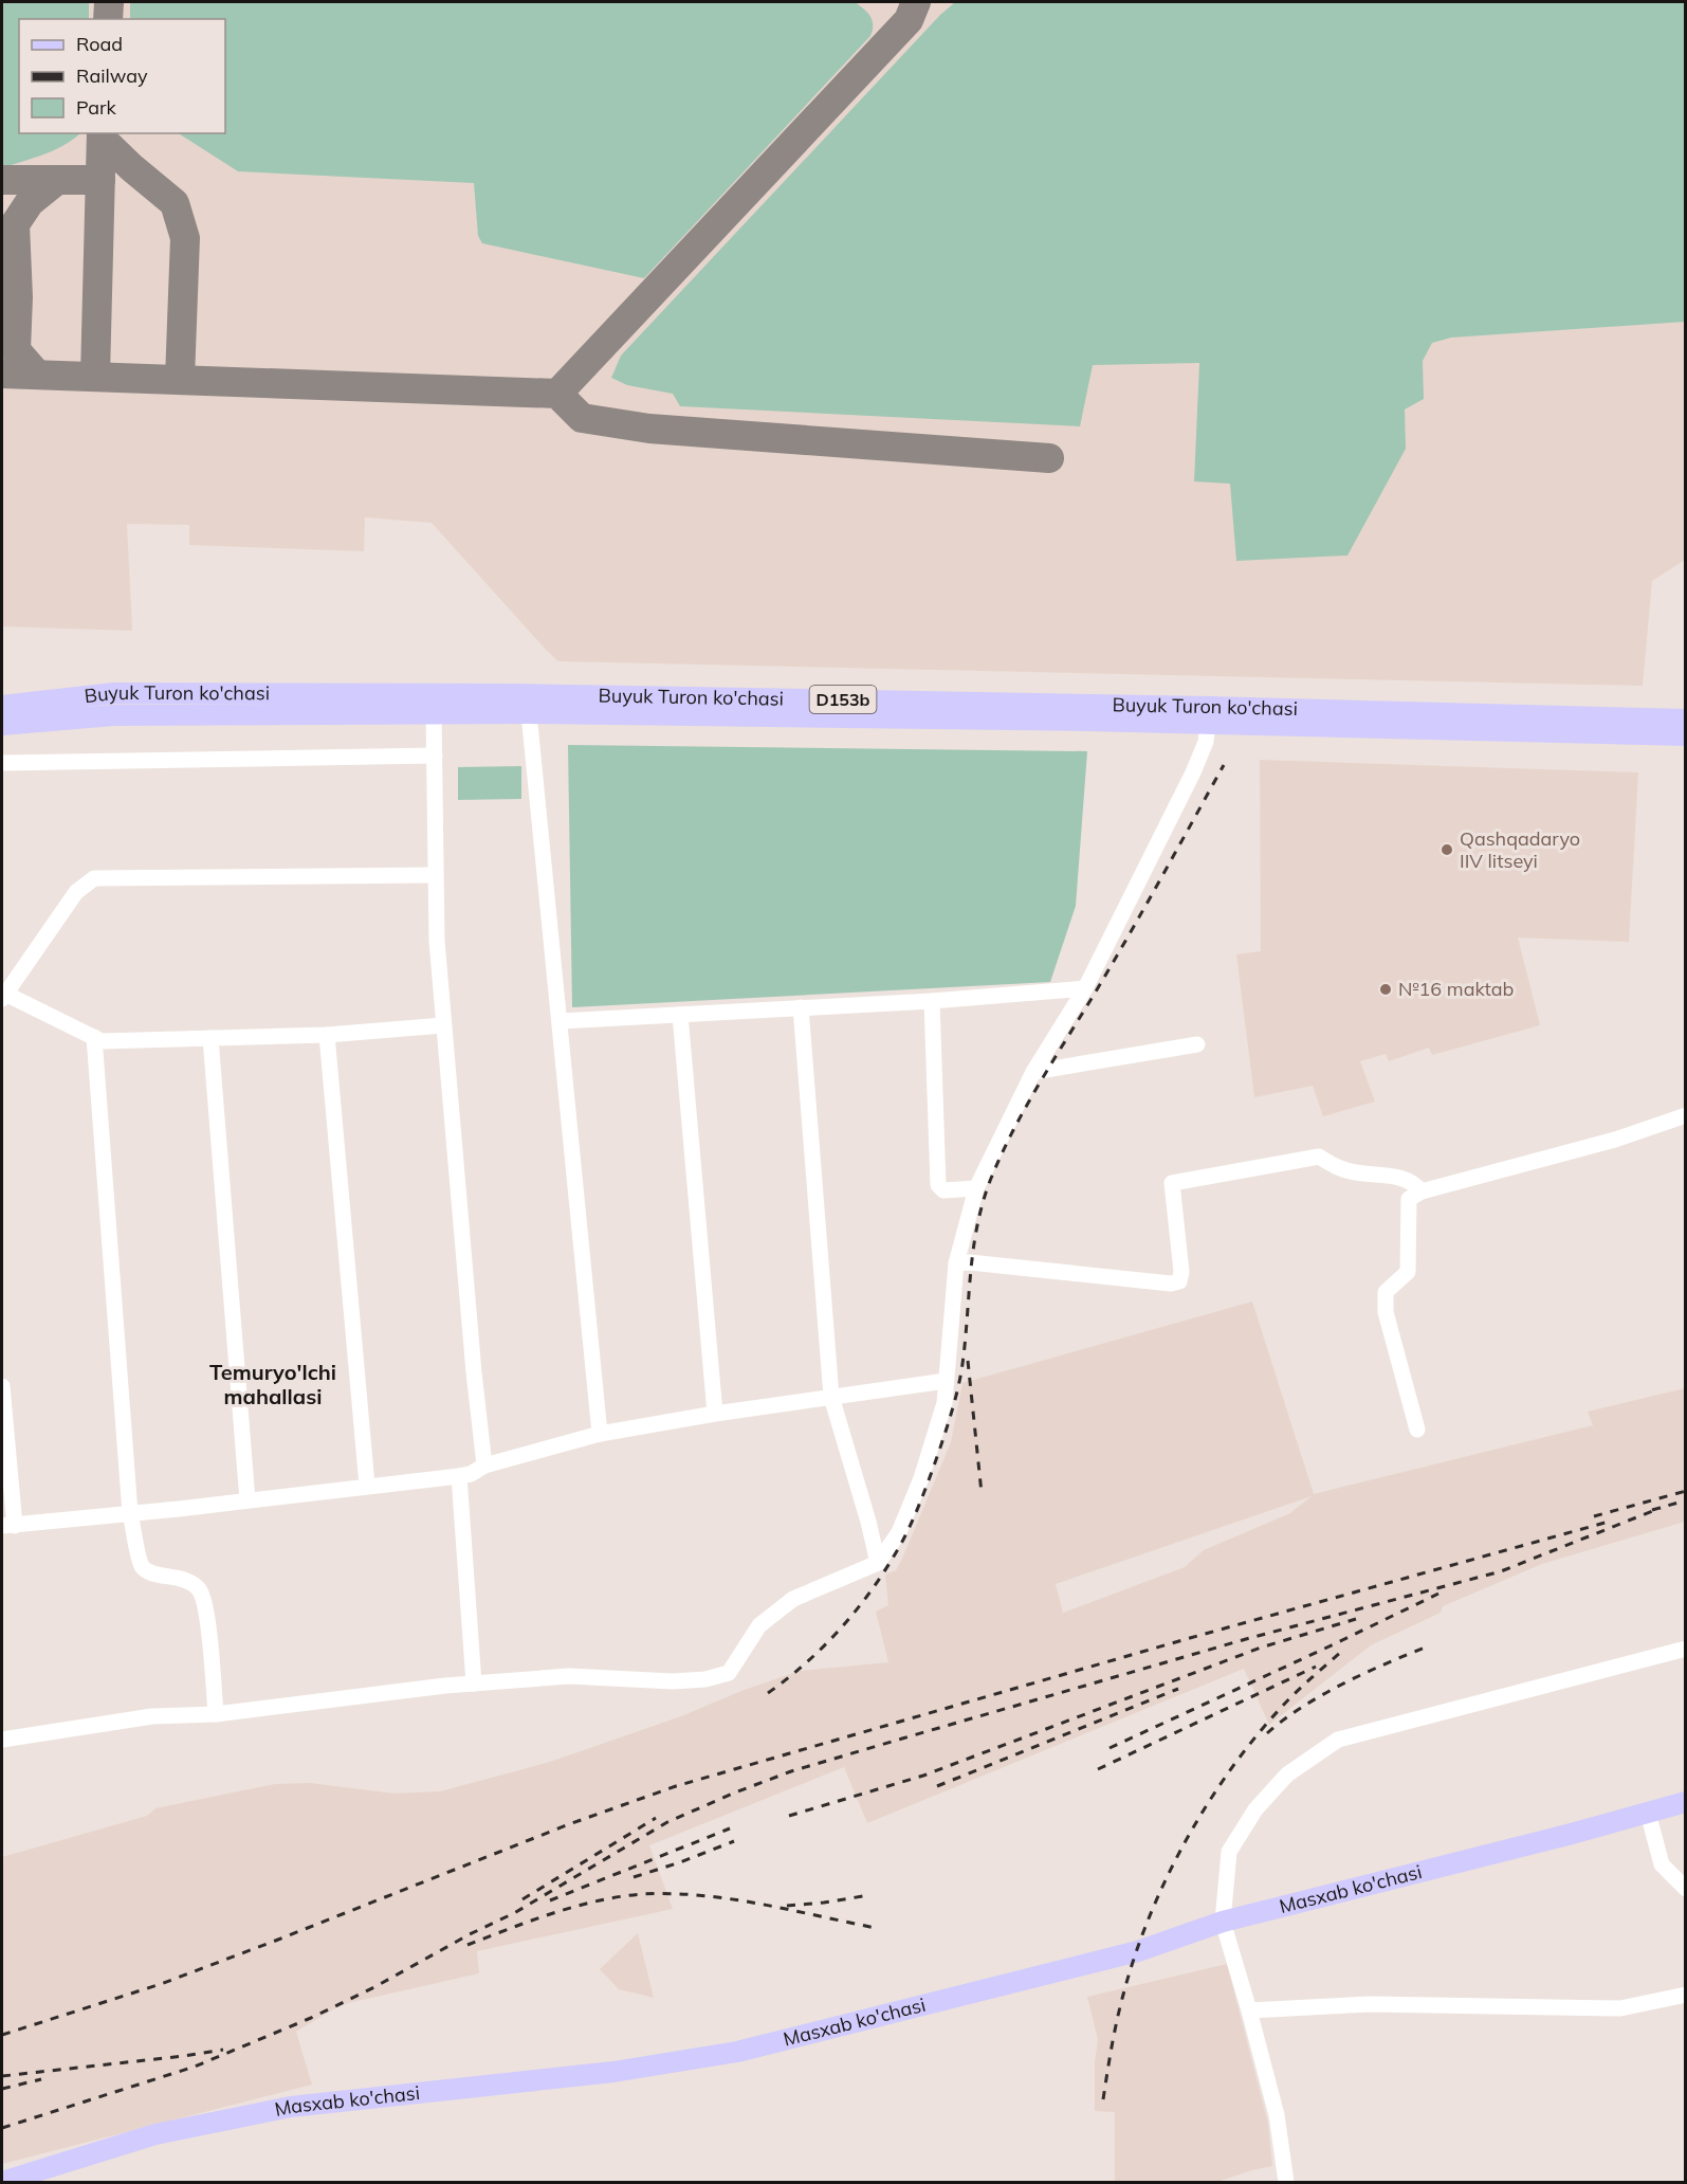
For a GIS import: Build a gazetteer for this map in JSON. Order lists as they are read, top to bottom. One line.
{"streets":{"main road":["Buyuk Turon ko'chasi","D153b","Masxab ko'chasi"]},"districts":["Temuryo'lchi mahallasi"],"places":["Qashqadaryo IIV litseyi","№16 maktab"],"legend":["Road","Railway","Park"]}
